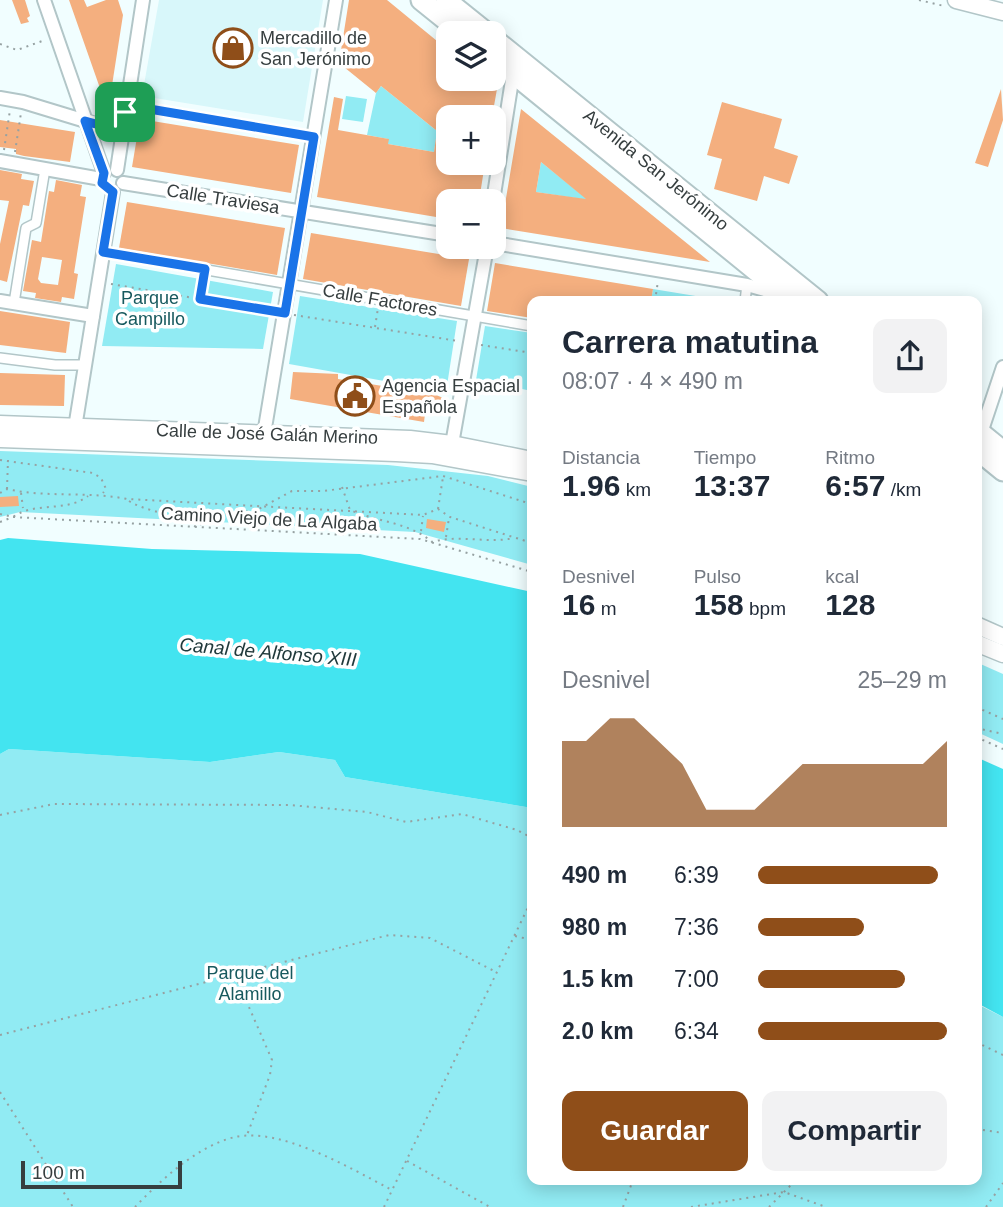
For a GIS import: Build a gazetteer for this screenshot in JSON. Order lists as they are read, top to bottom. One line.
{"streets":{"main road":["Avenida San Jerónimo","Calle de José Galán Merino"],"street":["Calle Traviesa","Calle Factores"],"path":["Camino Viejo de La Algaba"]},"water":["Canal de Alfonso XIII"],"parks":["Parque Campillo","Parque del Alamillo"],"places":{"shop":["Mercadillo de San Jerónimo"],"public building":["Agencia Espacial Española"]},"scale_bar":"100 m","page":{"map_buttons":["+","−"],"heading":["Carrera matutina","08:07 · 4 × 490 m"],"stats":[["Distancia","1.96 km"],["Tiempo","13:37"],["Ritmo","6:57 /km"],["Desnivel","16 m"],["Pulso","158 bpm"],["kcal","128"]],"chart":["Desnivel","25–29 m"],"list":[{"name":"490 m","note":"6:39"},{"name":"980 m","note":"7:36"},{"name":"1.5 km","note":"7:00"},{"name":"2.0 km","note":"6:34"}],"buttons":["Guardar","Compartir"],"scale":"100 m"}}
